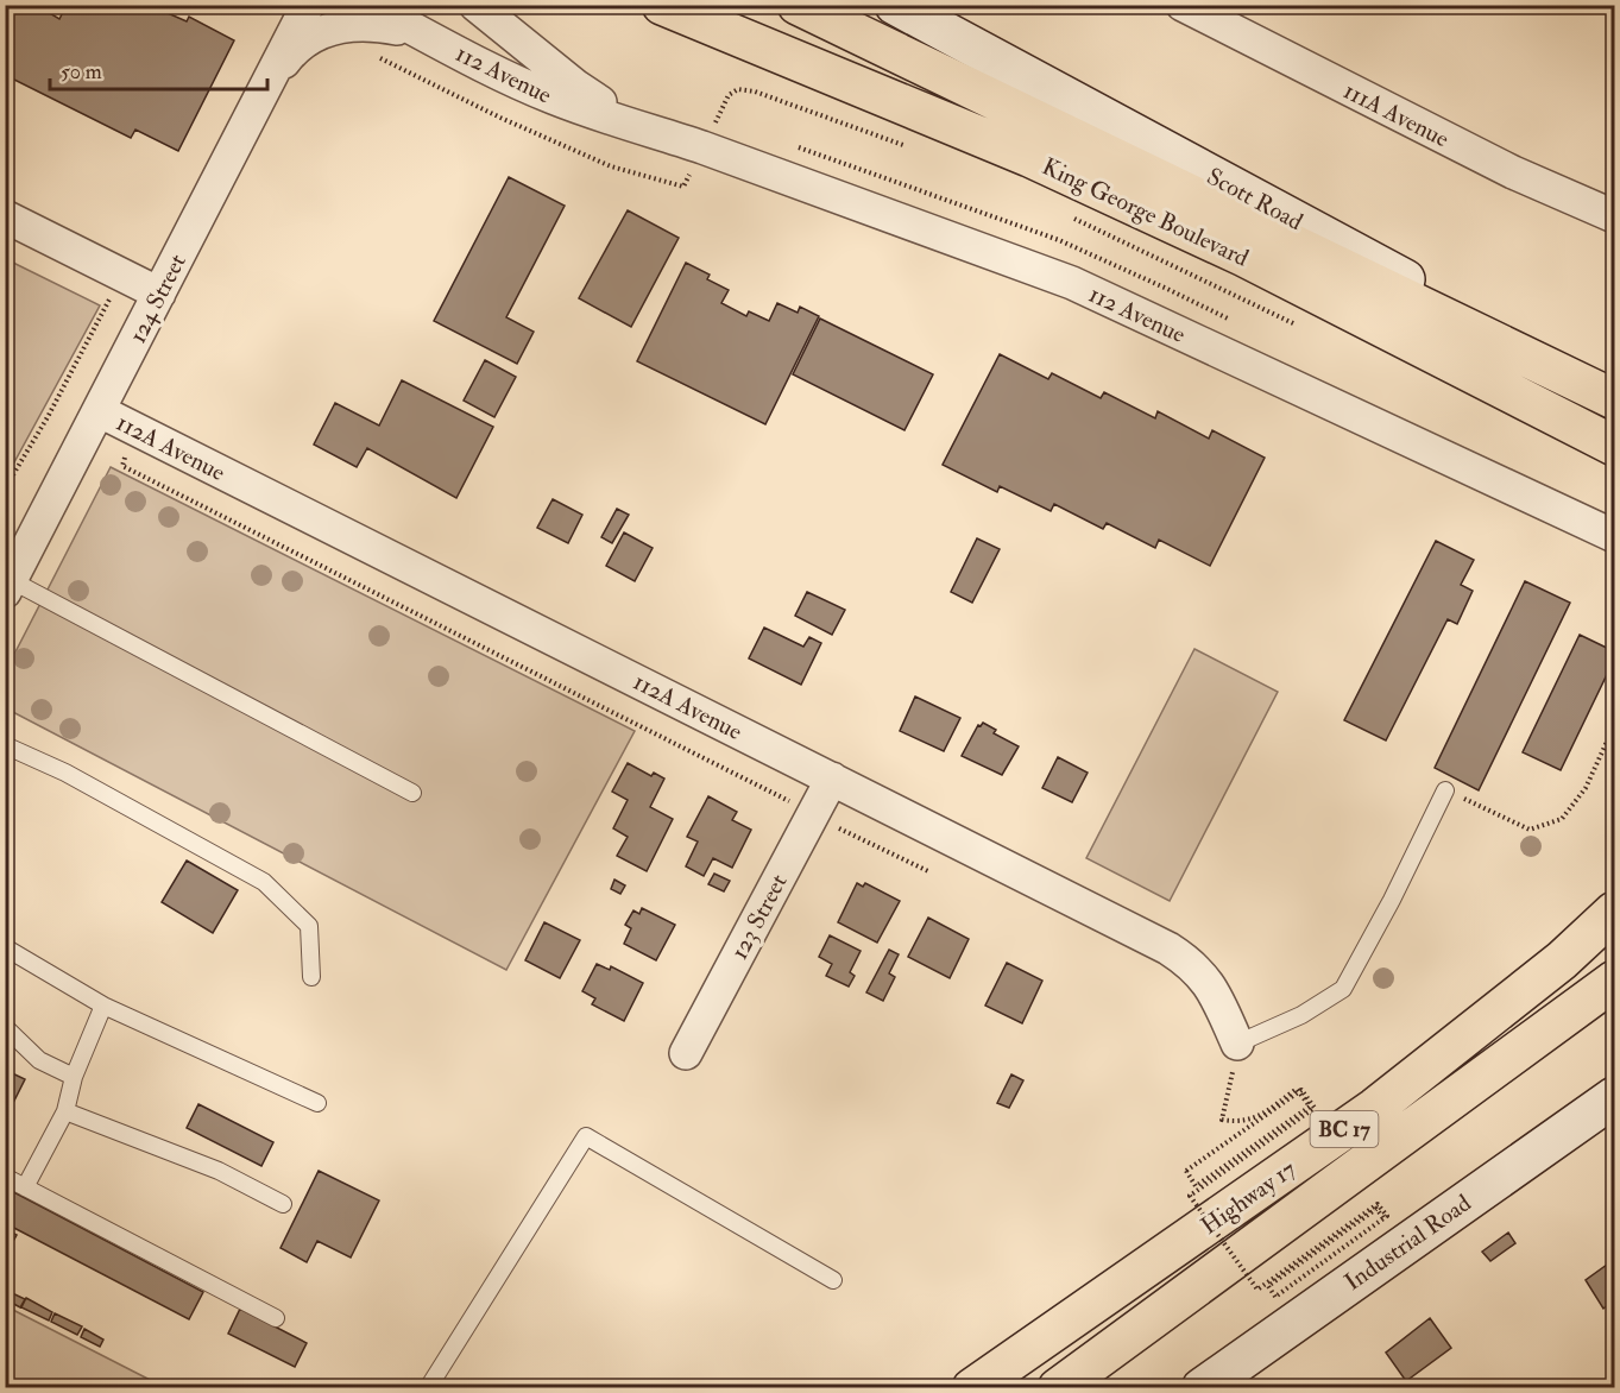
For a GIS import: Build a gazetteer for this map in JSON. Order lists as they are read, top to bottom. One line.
{"streets":{"main road":["Scott Road","King George Boulevard","BC 17","Highway 17","Industrial Road"],"street":["112 Avenue","111A Avenue","124 Street","112A Avenue","123 Street"]},"crossings":[["124 Street","112A Avenue"],["112A Avenue","123 Street"]],"scale_bar":"50 m"}
